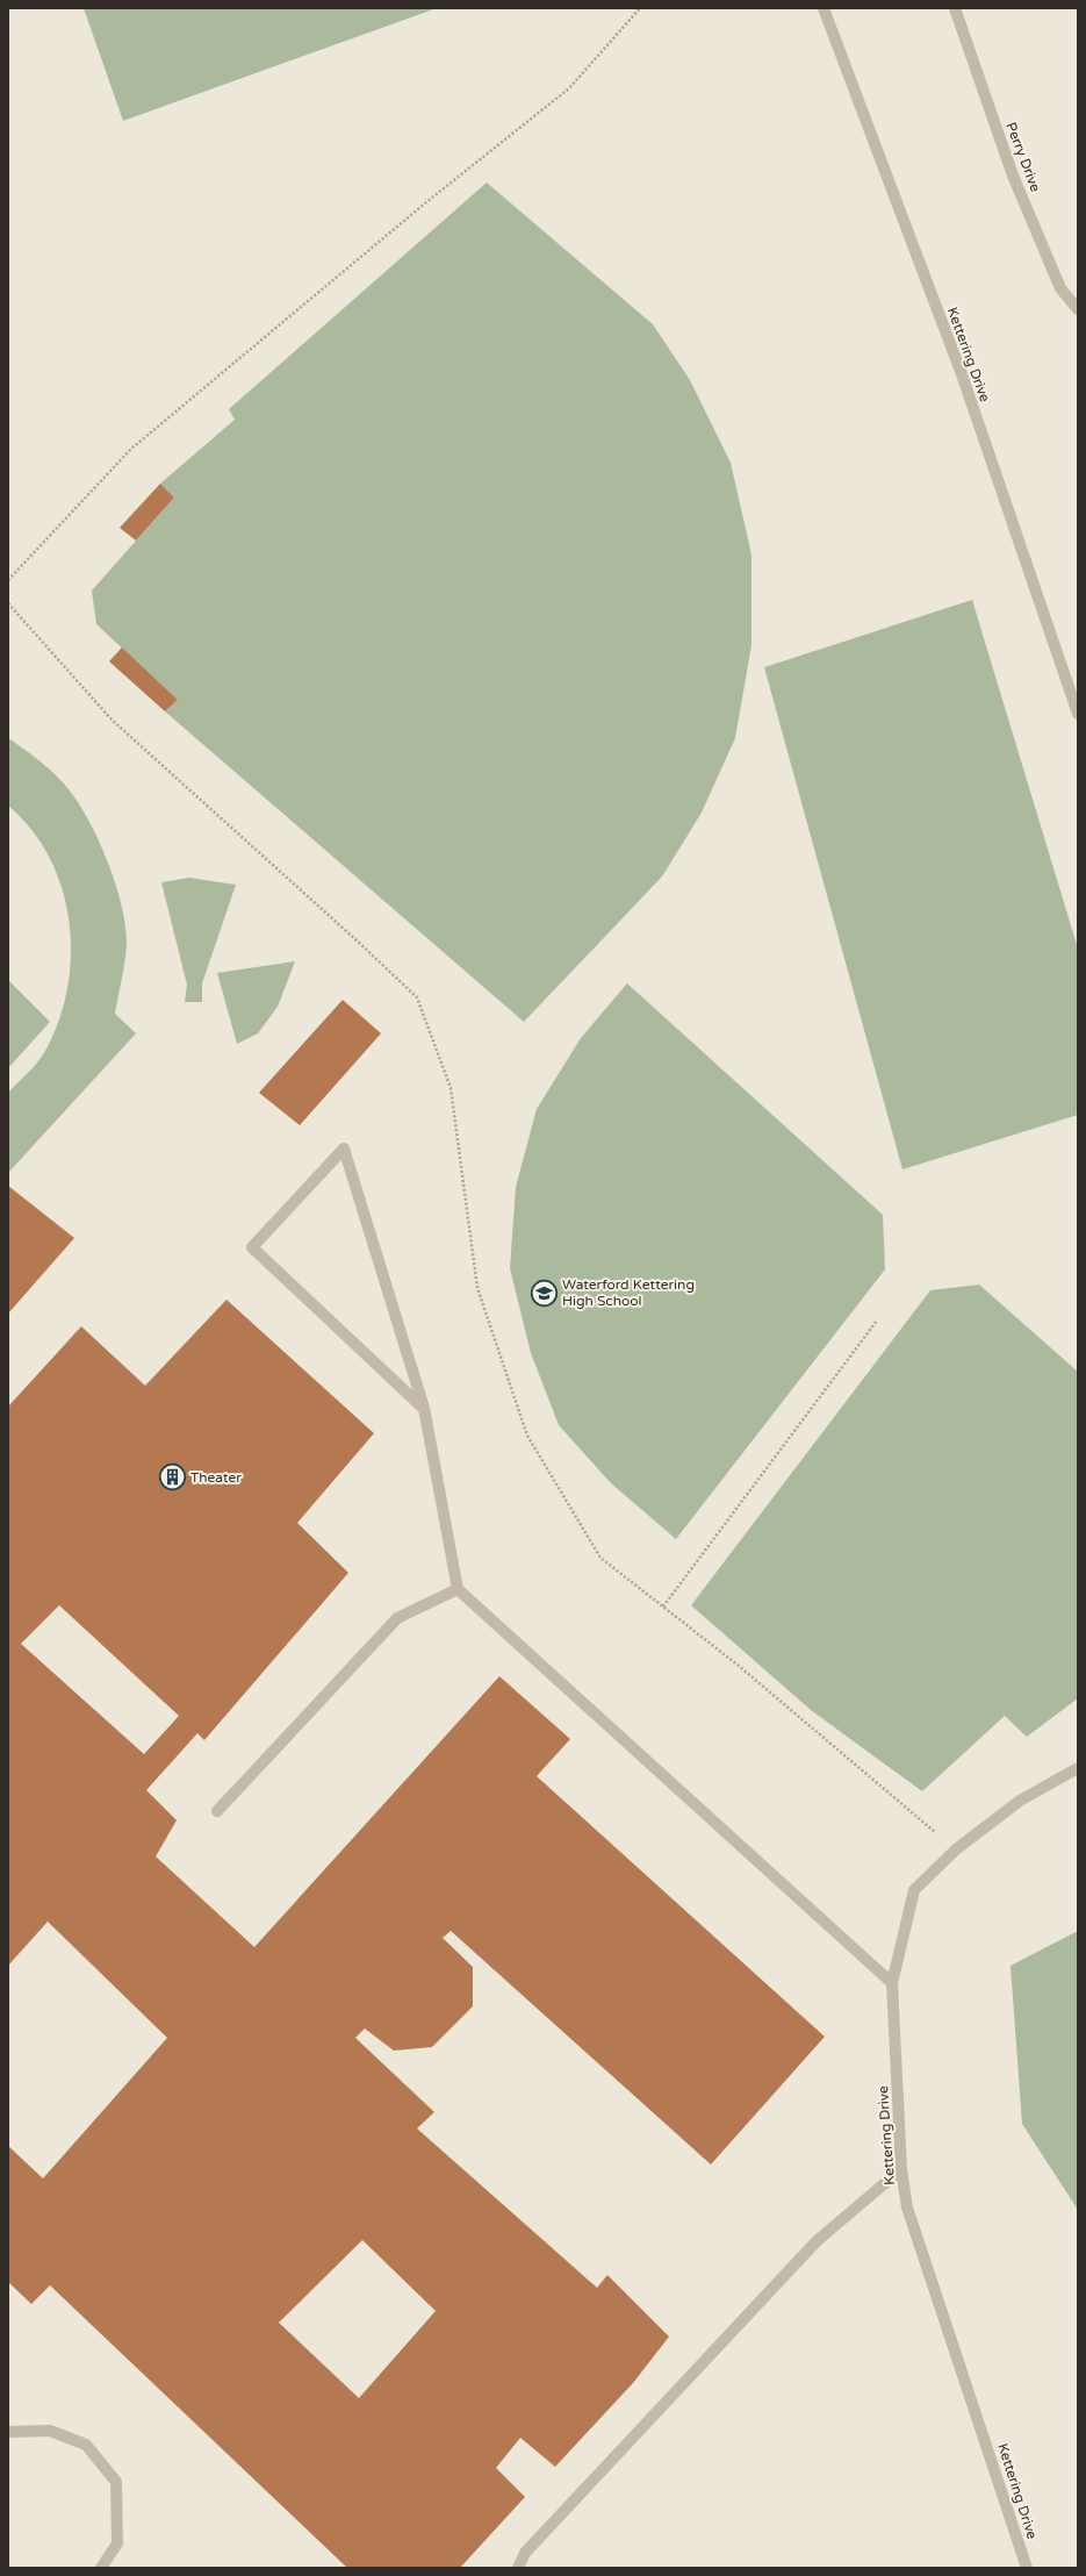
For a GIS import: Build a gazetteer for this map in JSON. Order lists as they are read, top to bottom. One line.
{"streets":{"street":["Perry Drive","Kettering Drive"]},"places":{"school or university":["Waterford Kettering High School"],"building":["Theater"]}}
